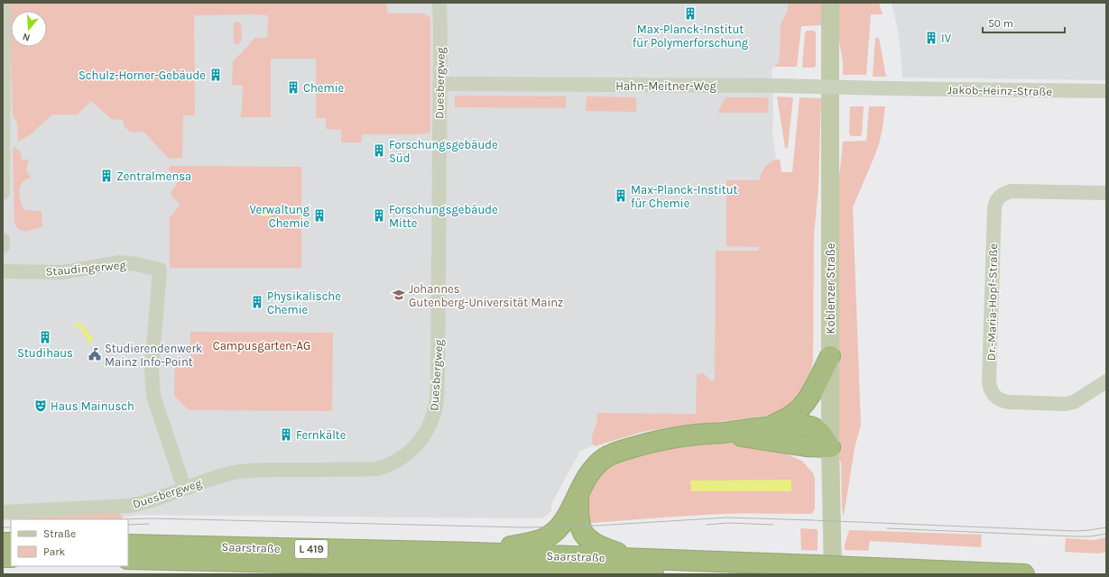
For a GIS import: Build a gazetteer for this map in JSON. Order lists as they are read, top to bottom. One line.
{"streets":{"highway":["Saarstraße","L 419"],"main road":["Koblenzer Straße"],"street":["Duesbergweg","Hahn-Meitner-Weg","Jakob-Heinz-Straße","Staudingerweg","Dr.-Maria-Hopf-Straße"]},"crossings":[["Duesbergweg","Hahn-Meitner-Weg"],["Duesbergweg","Staudingerweg"],["Hahn-Meitner-Weg","Jakob-Heinz-Straße"],["Koblenzer Straße","Saarstraße"]],"parks":["Campusgarten-AG"],"places":{"building":["Max-Planck-Institut für Polymerforschung","IV","Schulz-Horner-Gebäude","Chemie","Forschungsgebäude Süd","Zentralmensa","Max-Planck-Institut für Chemie","Verwaltung Chemie","Forschungsgebäude Mitte","Physikalische Chemie","Studihaus","Fernkälte"],"school or university":["Johannes Gutenberg-Universität Mainz"],"public building":["Studierendenwerk Mainz Info-Point"],"theatre":["Haus Mainusch"]},"legend":["Straße","Park"],"scale_bar":"50 m","north":"bottom"}
